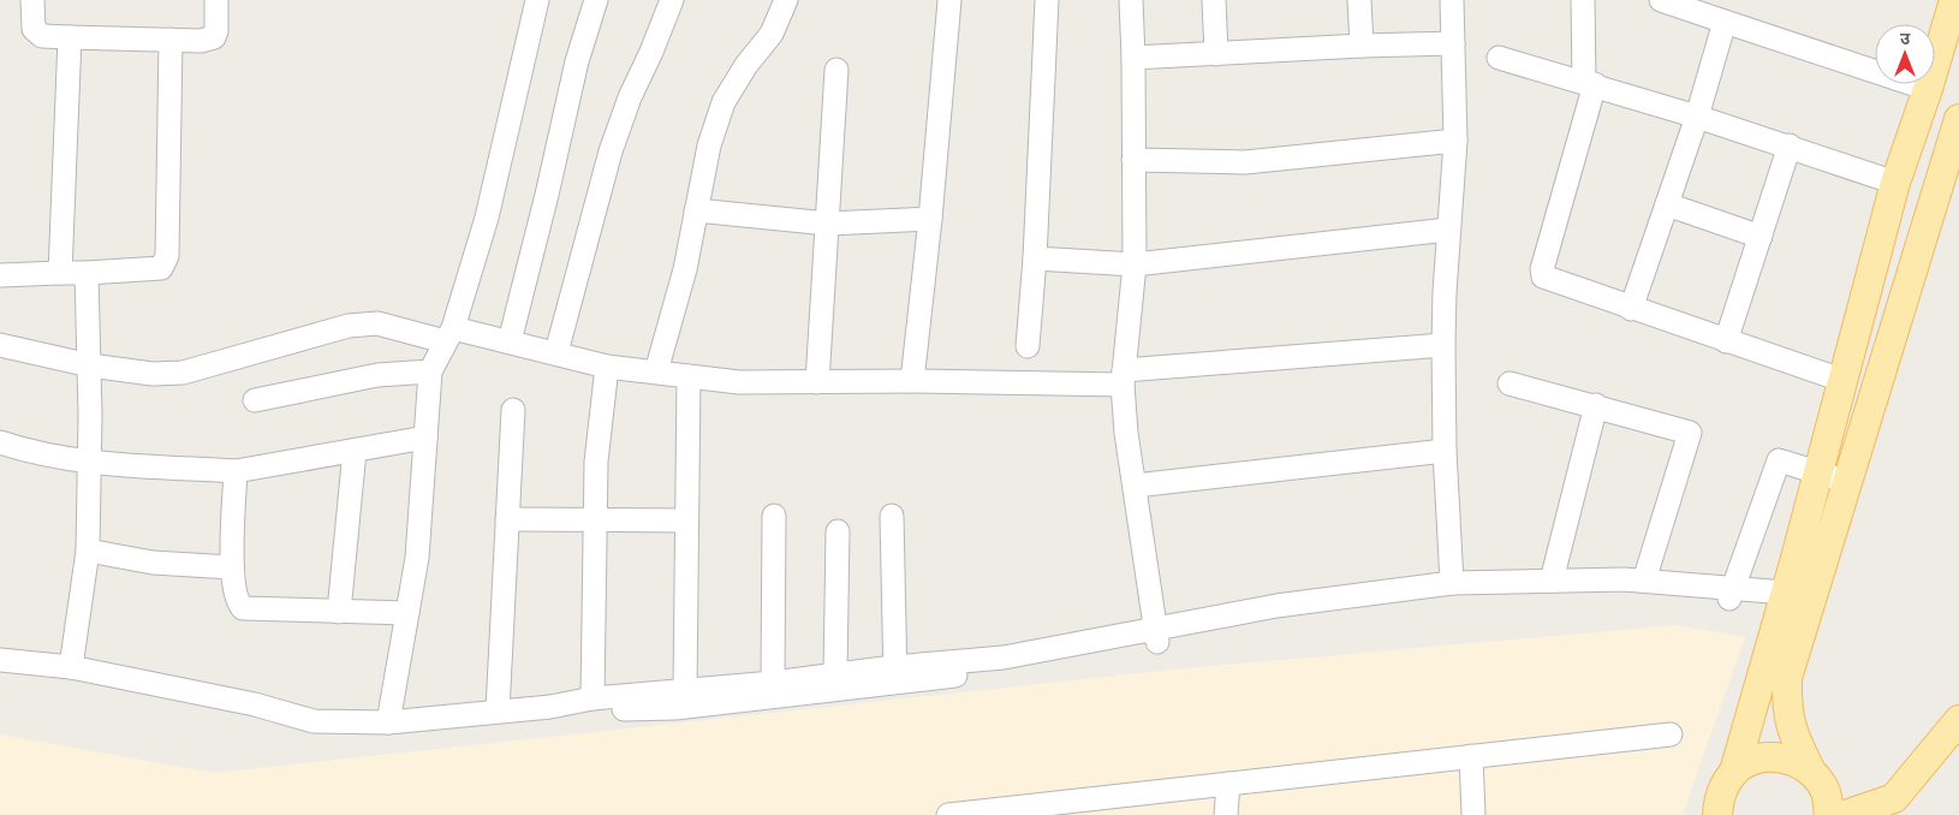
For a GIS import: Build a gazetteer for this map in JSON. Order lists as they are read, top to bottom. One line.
{"north":"top"}
